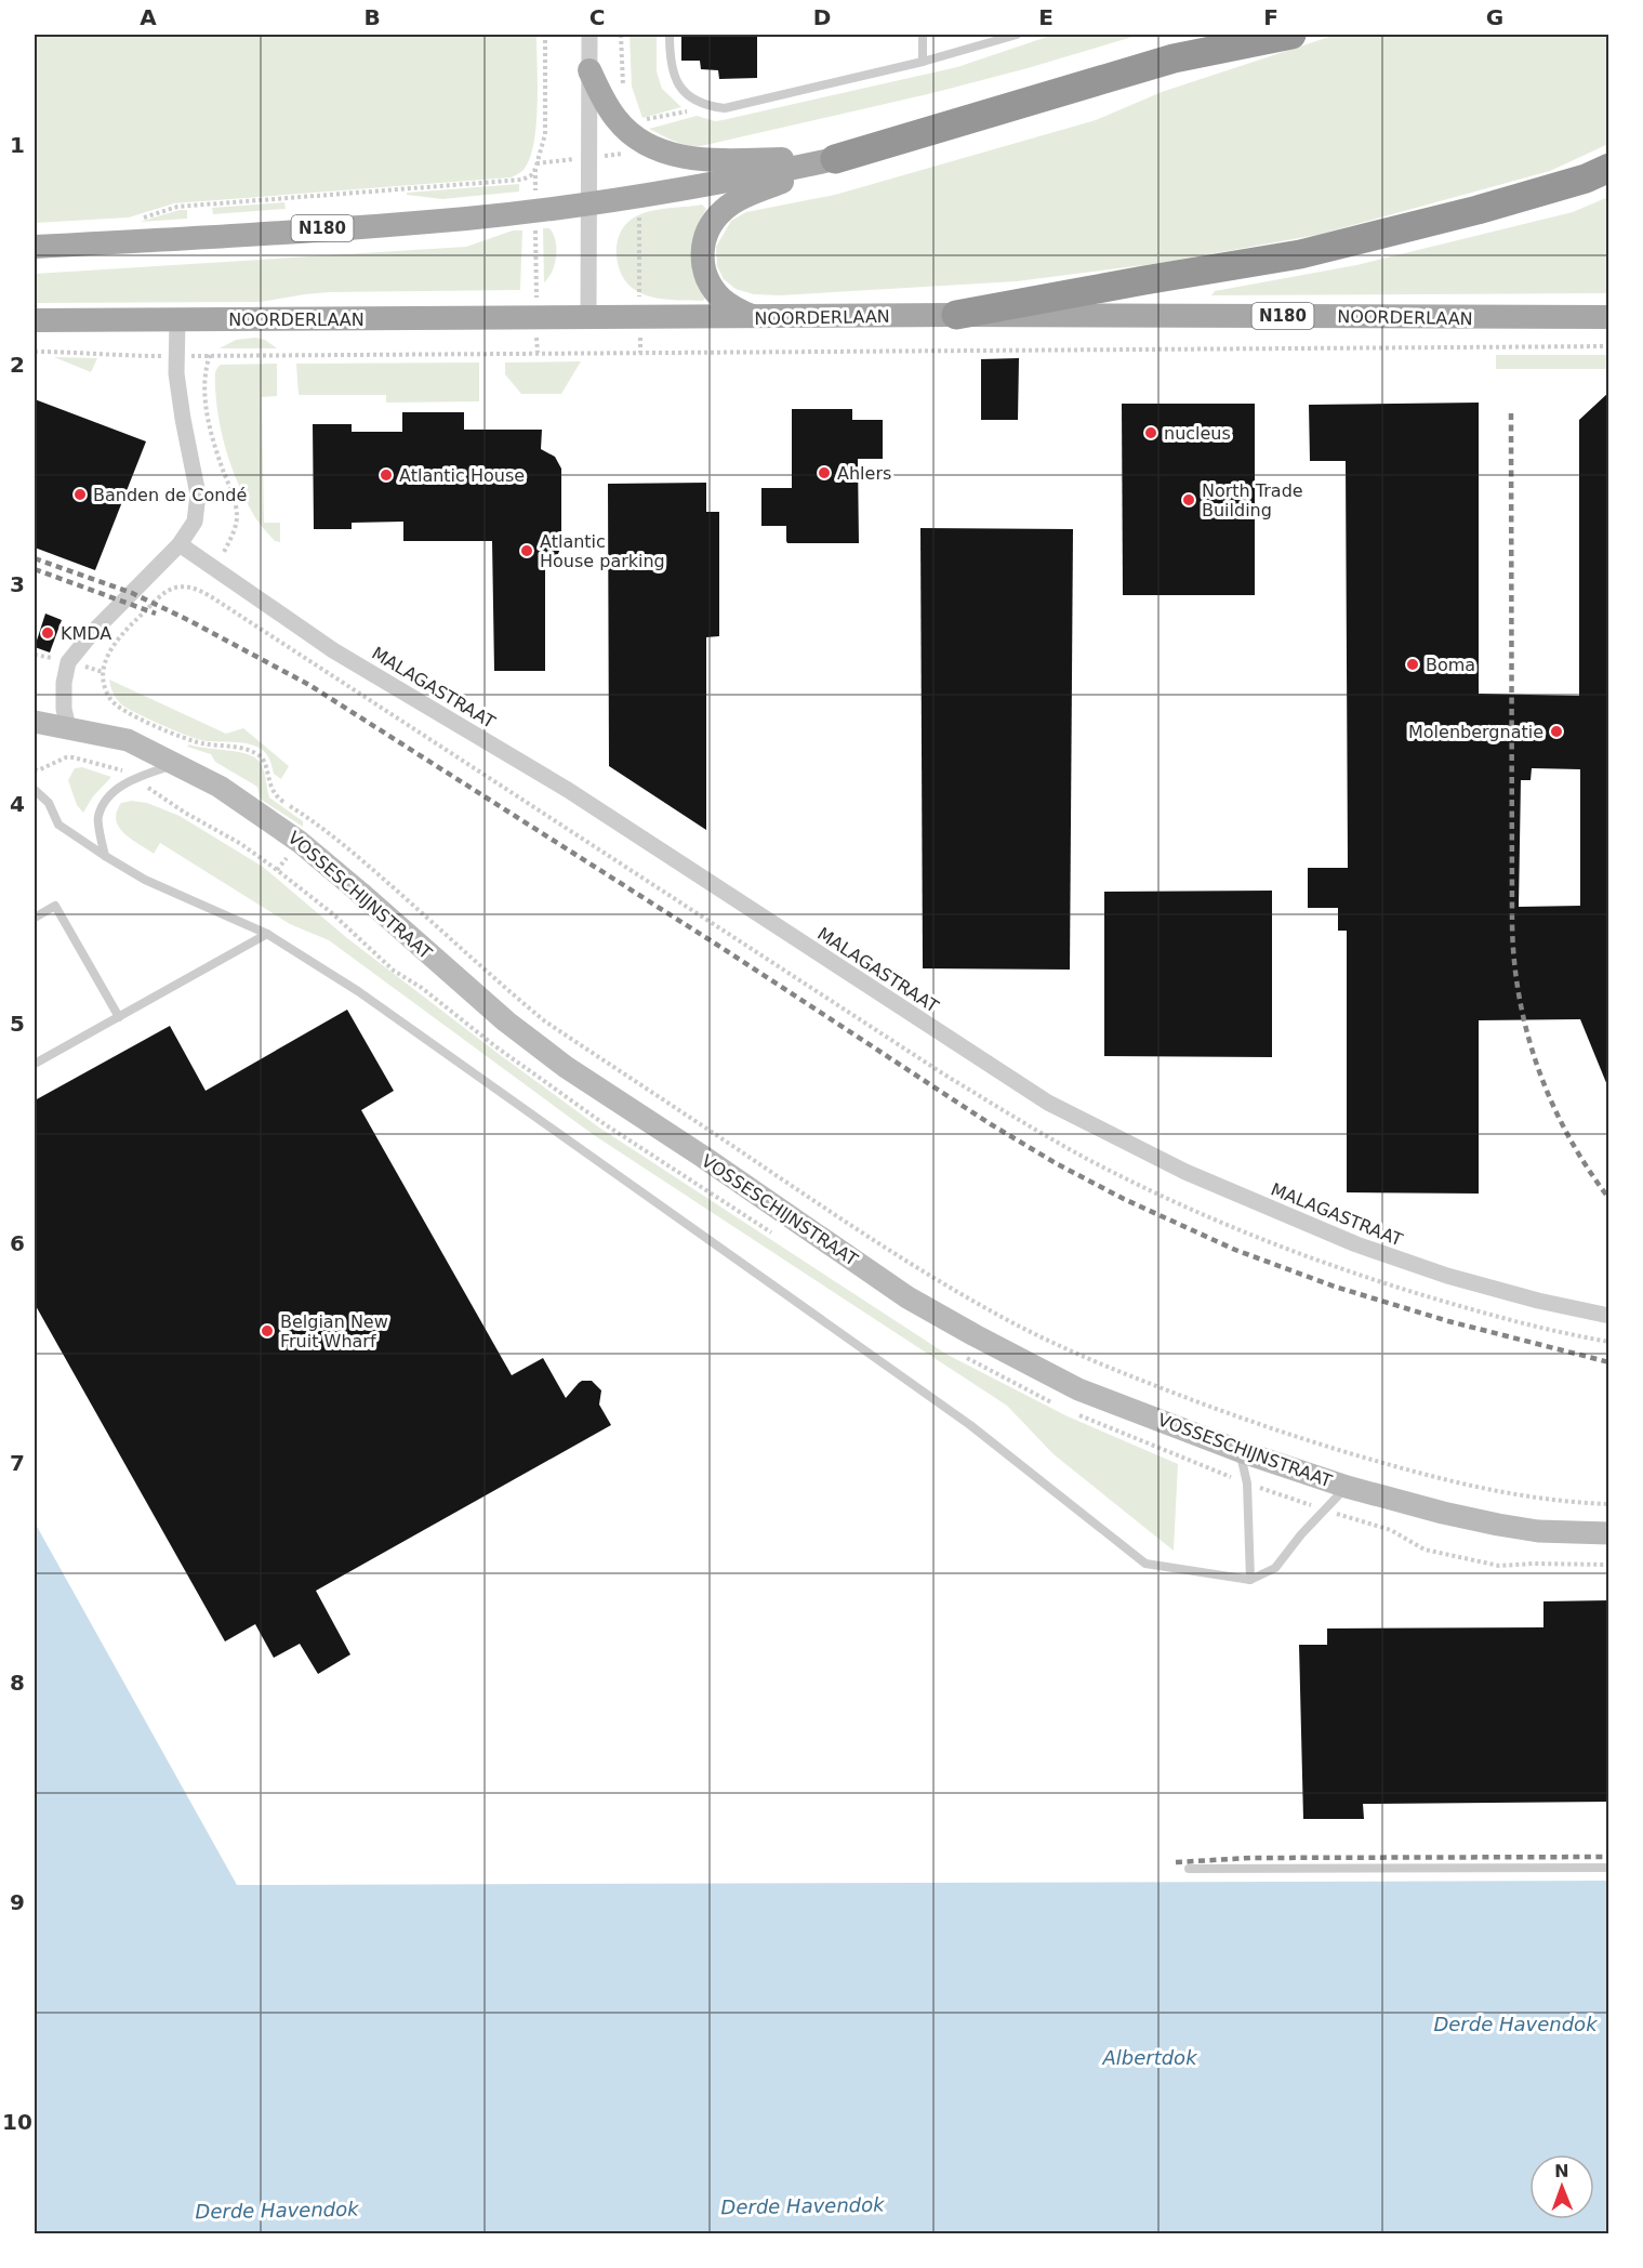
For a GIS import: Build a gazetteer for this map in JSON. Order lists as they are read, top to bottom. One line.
{"streets":{"highway":["N180"],"main road":["NOORDERLAAN"],"street":["MALAGASTRAAT","VOSSESCHIJNSTRAAT"]},"water":["Derde Havendok","Albertdok"],"places":["nucleus","Ahlers","Atlantic House","Banden de Condé","North Trade Building","Atlantic House parking","KMDA","Boma","Molenbergnatie","Belgian New Fruit Wharf"],"north":"top","grid":{"columns":["A","B","C","D","E","F","G"],"rows":["1","2","3","4","5","6","7","8","9","10"]}}
